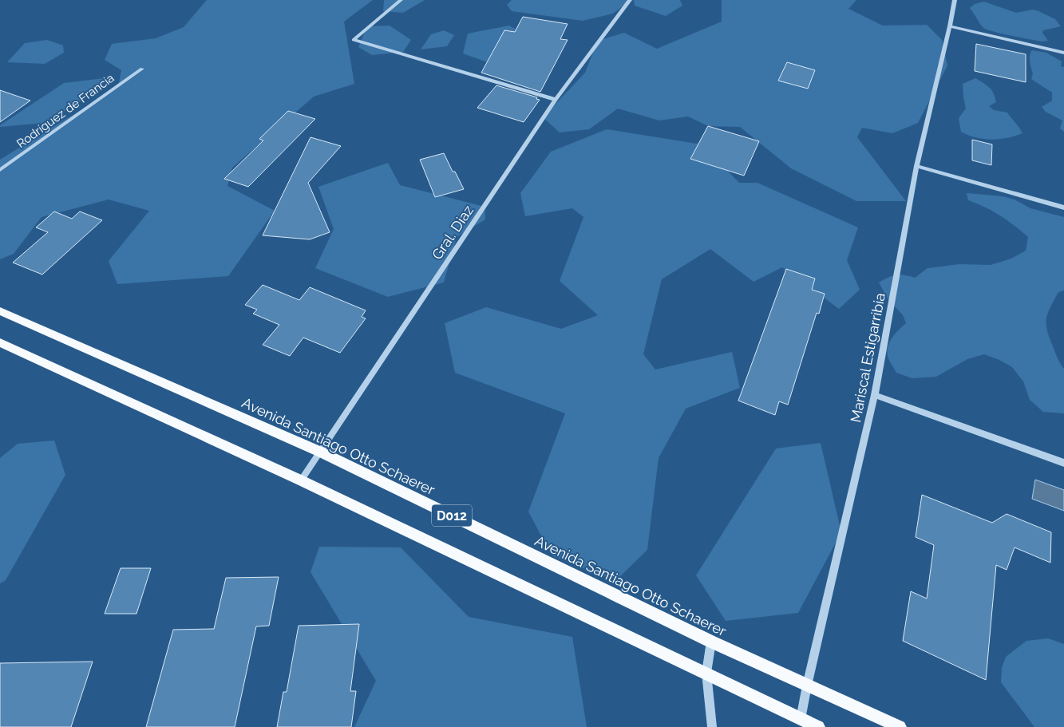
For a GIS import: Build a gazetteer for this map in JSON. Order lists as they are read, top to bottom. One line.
{"streets":{"main road":["Avenida Santiago Otto Schaerer","D012"],"street":["Rodríguez de Francia","Gral. Diaz","Mariscal Estigarribia"]},"crossings":[["Gral. Diaz","Avenida Santiago Otto Schaerer"],["Gral. Diaz","D012"],["Mariscal Estigarribia","Avenida Santiago Otto Schaerer"],["Mariscal Estigarribia","D012"]]}
